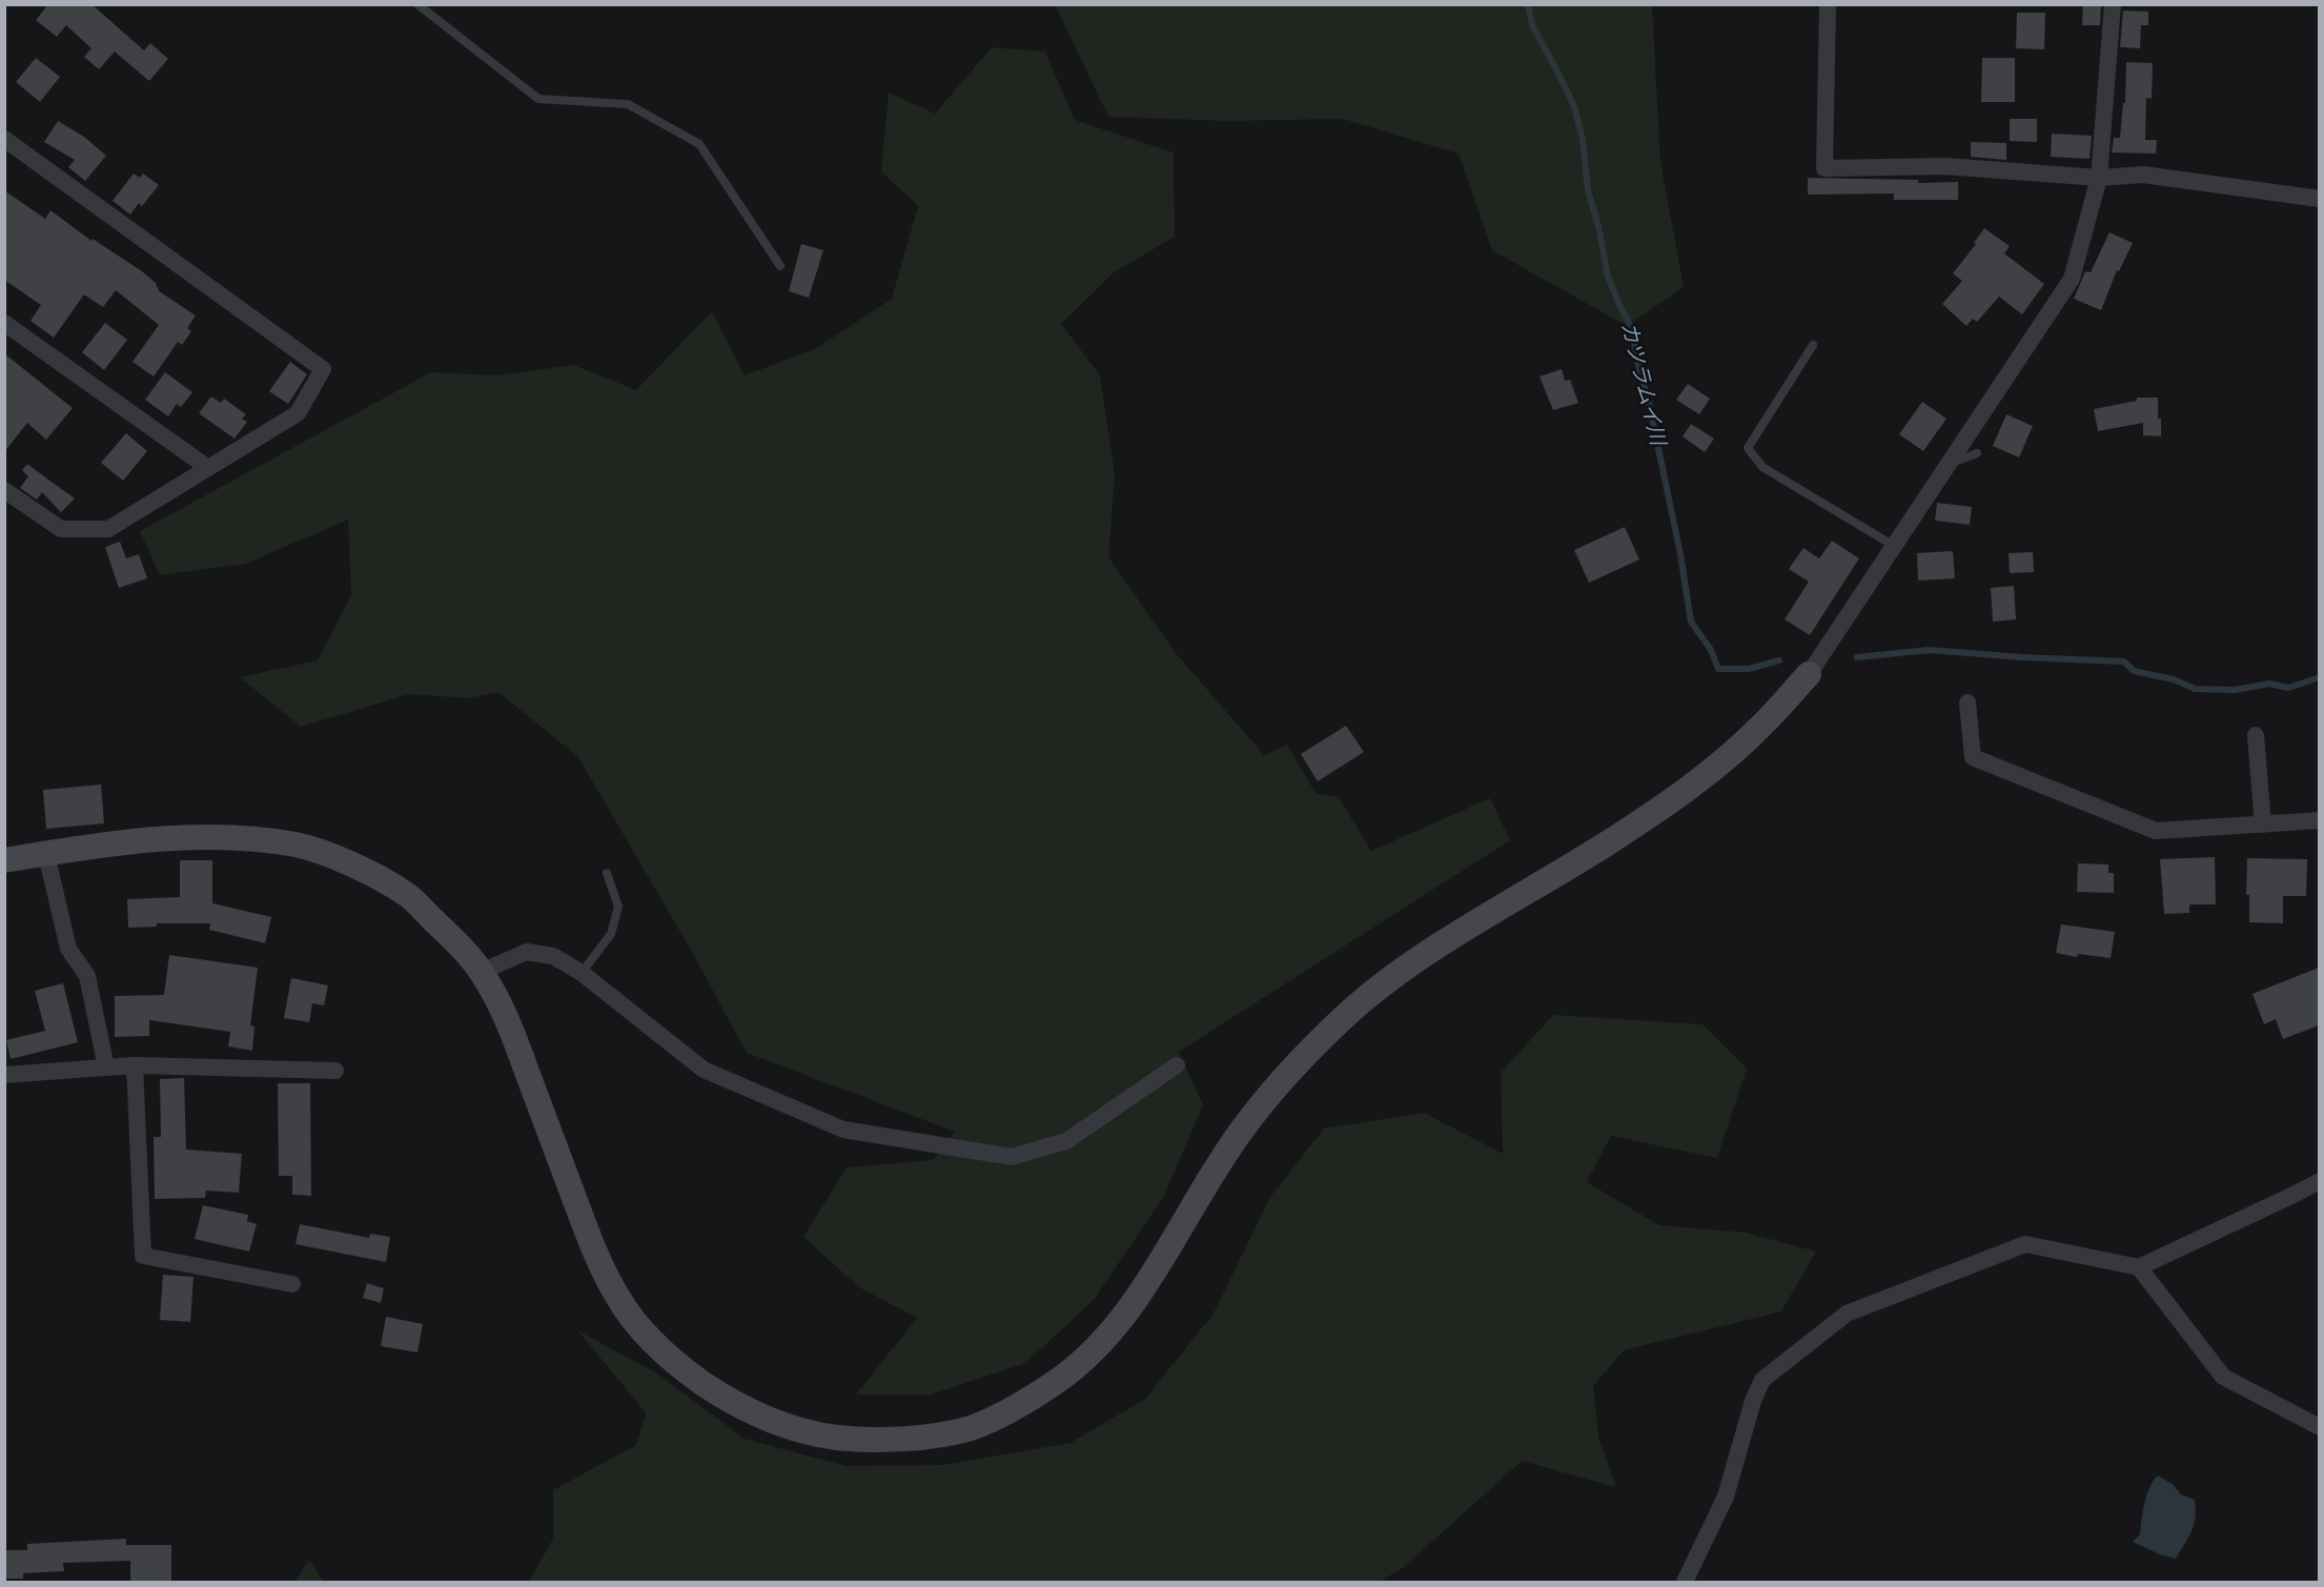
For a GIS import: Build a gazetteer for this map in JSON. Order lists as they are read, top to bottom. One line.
{"water":["カツラムイ川"]}
